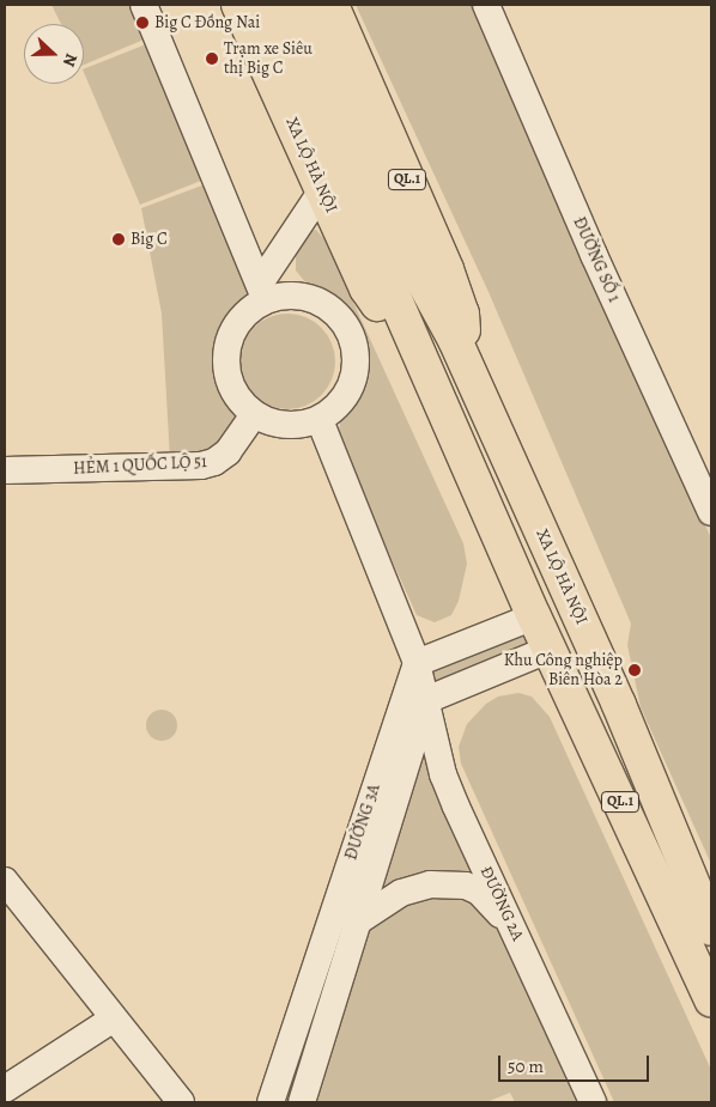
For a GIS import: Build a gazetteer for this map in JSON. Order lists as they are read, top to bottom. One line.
{"streets":{"highway":["XA LỘ HÀ NỘI","QL.1"],"street":["ĐƯỜNG SỐ 1","HẺM 1 QUỐC LỘ 51","ĐƯỜNG 3A","ĐƯỜNG 2A"]},"crossings":[["XA LỘ HÀ NỘI","QL.1"],["ĐƯỜNG 3A","ĐƯỜNG 2A"]],"places":["Big C Đồng Nai","Trạm xe Siêu thị Big C","Big C","Khu Công nghiệp Biên Hòa 2"],"scale_bar":"50 m","north":"right"}
